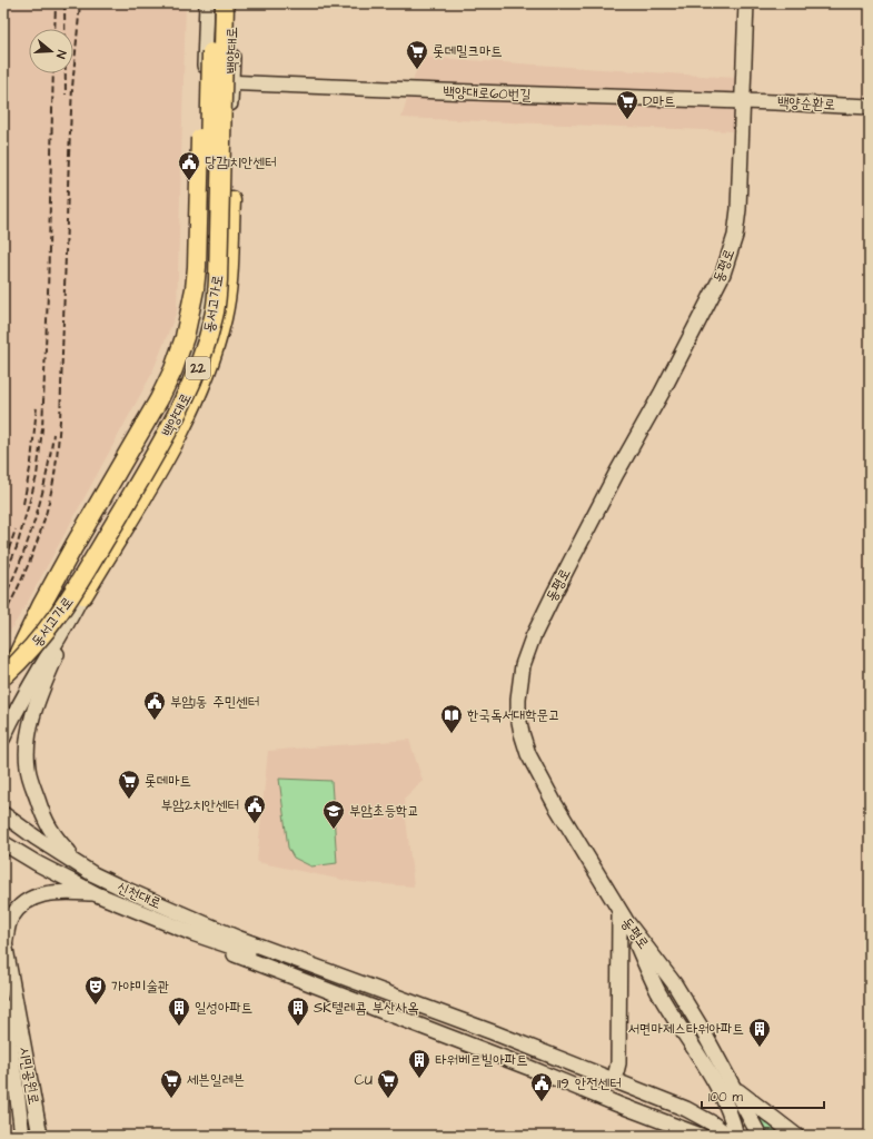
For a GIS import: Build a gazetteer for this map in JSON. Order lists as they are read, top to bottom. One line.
{"streets":{"highway":["동서고가로","22"],"main road":["백양대로","백양대로60번길","백양순환로","동평로","신천대로","시민공원로"]},"crossings":[["백양대로","백양대로60번길"],["백양대로","동서고가로"],["백양대로60번길","백양순환로"],["백양대로60번길","동평로"],["백양대로60번길","동서고가로"],["백양순환로","동평로"]],"places":{"supermarket":["롯데밀크마트","D마트","롯데마트","세븐일레븐","CU"],"public building":["당감1치안센터","부암1동 주민센터","부암2치안센터","119 안전센터"],"library":["한국독서대학문고"],"school or university":["부암초등학교"],"theatre":["가야미술관"],"building":["일성아파트","SK텔레콤 부산사옥","서면마제스타워아파트","타워베르빌아파트"]},"scale_bar":"100 m","north":"right"}
